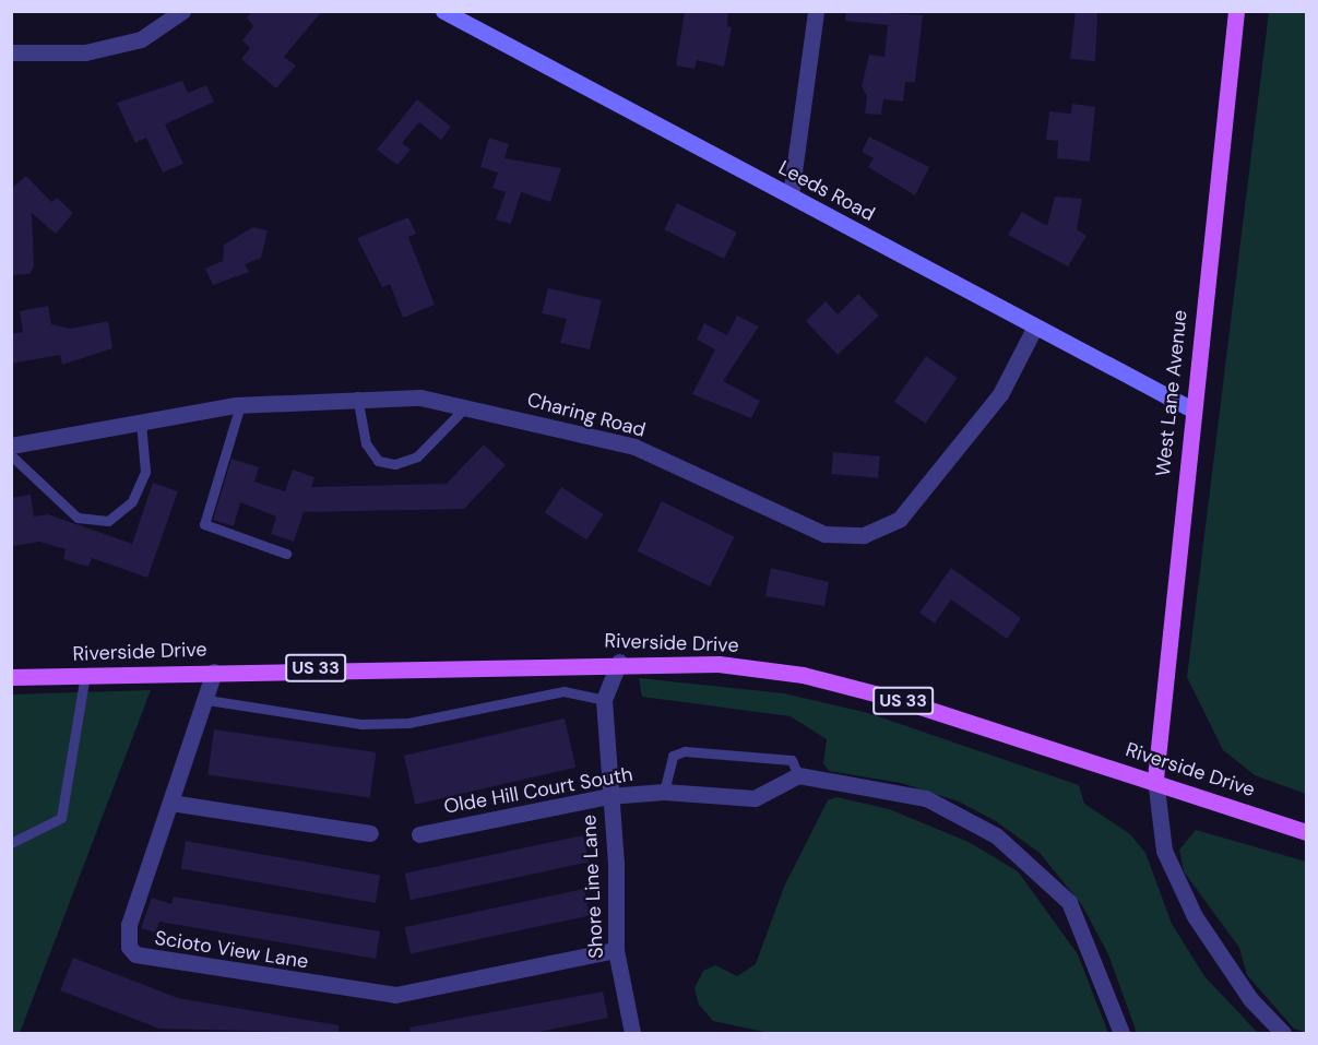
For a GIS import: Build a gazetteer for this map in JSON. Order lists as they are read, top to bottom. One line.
{"streets":{"main road":["West Lane Avenue","Riverside Drive","US 33"],"street":["Leeds Road","Charing Road","Olde Hill Court South","Shore Line Lane","Scioto View Lane"]},"crossings":[["Leeds Road","West Lane Avenue"],["Leeds Road","Charing Road"],["West Lane Avenue","Riverside Drive"],["Riverside Drive","Shore Line Lane"],["Riverside Drive","Scioto View Lane"],["Olde Hill Court South","Shore Line Lane"],["Shore Line Lane","Scioto View Lane"]]}
